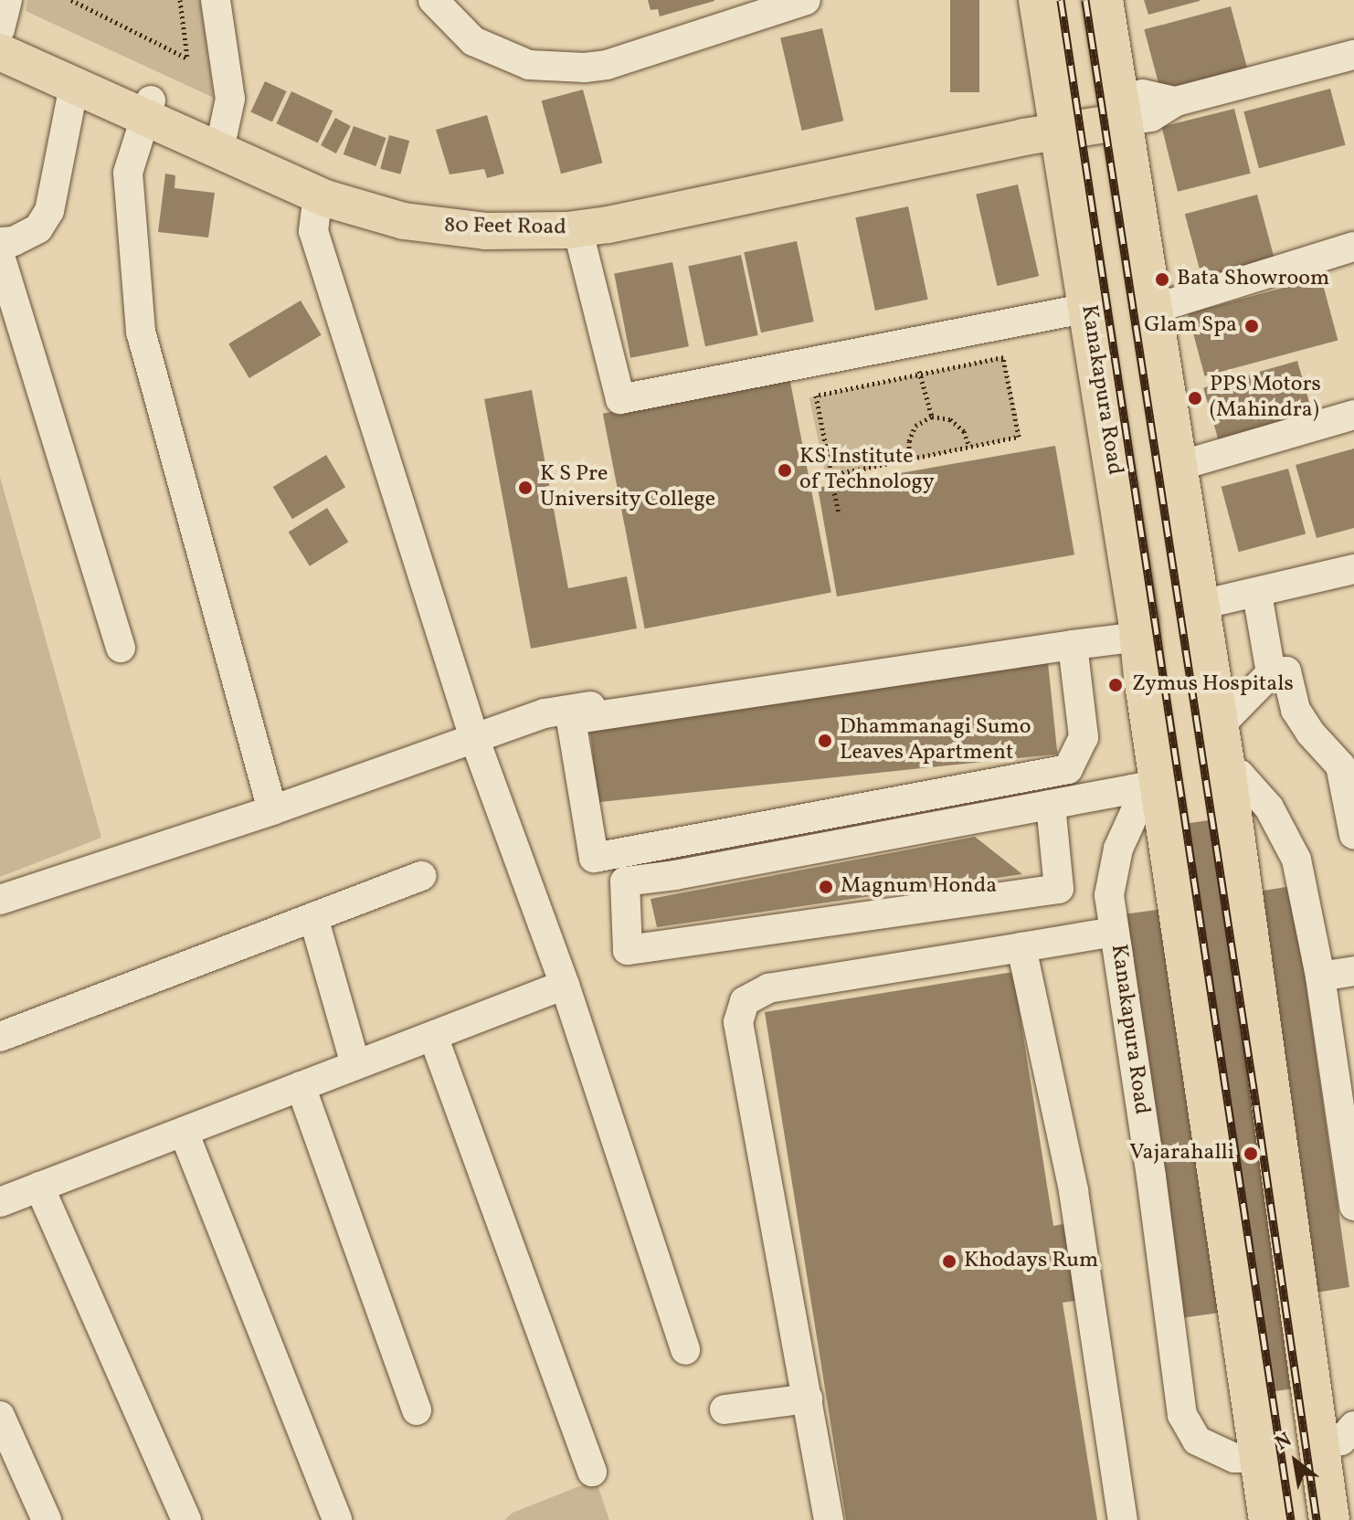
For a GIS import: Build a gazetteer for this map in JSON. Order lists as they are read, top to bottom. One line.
{"streets":{"highway":["Kanakapura Road"],"main road":["80 Feet Road"]},"crossings":[["80 Feet Road","Kanakapura Road"]],"places":["Bata Showroom","Glam Spa","PPS Motors (Mahindra)","KS Institute of Technology","K S Pre University College","Zymus Hospitals","Dhammanagi Sumo Leaves Apartment","Magnum Honda","Vajarahalli","Khodays Rum"],"north":"top left"}
